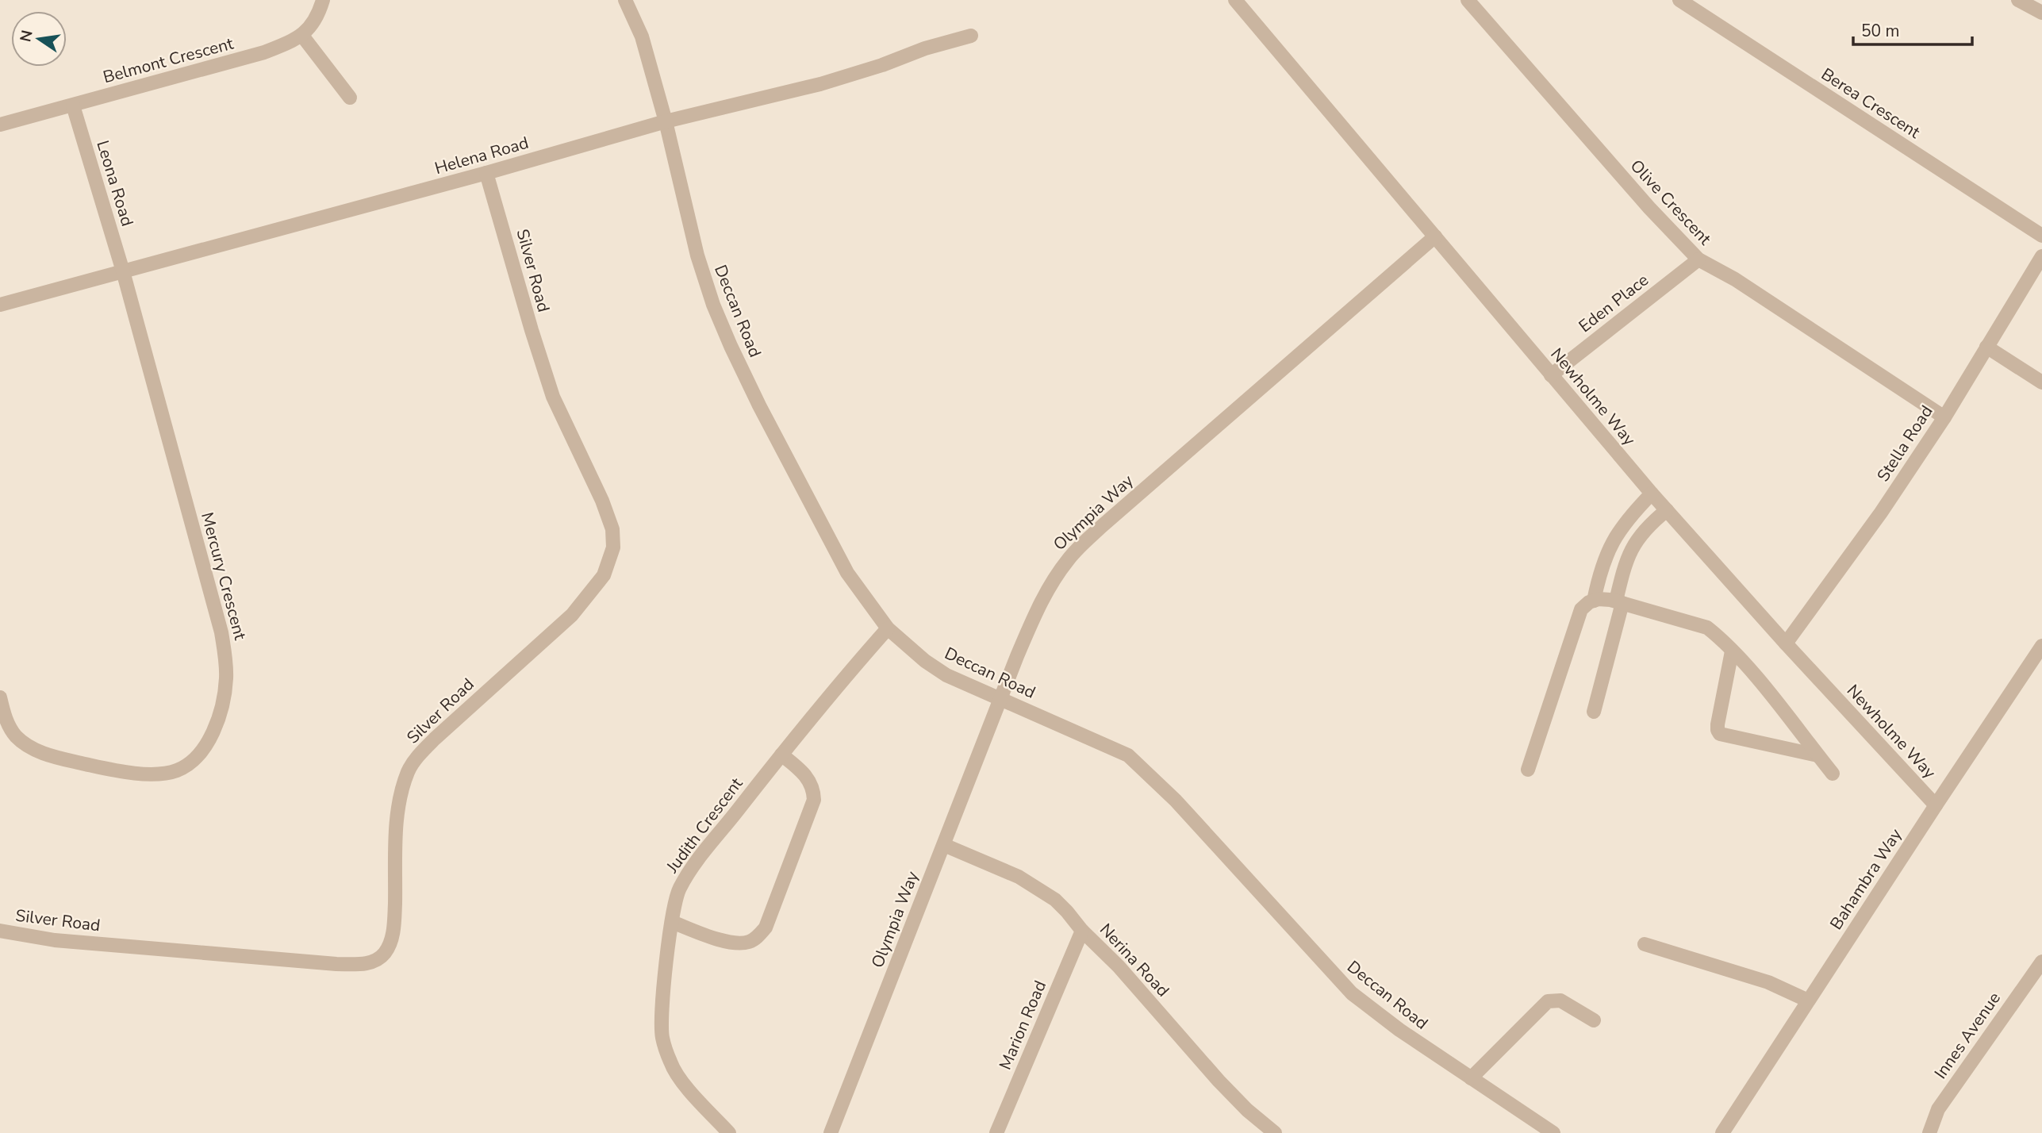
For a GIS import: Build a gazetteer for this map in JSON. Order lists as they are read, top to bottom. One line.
{"streets":{"street":["Belmont Crescent","Berea Crescent","Helena Road","Leona Road","Olive Crescent","Silver Road","Eden Place","Deccan Road","Newholme Way","Stella Road","Olympia Way","Mercury Crescent","Judith Crescent","Bahambra Way","Nerina Road","Marion Road","Innes Avenue"]},"crossings":[["Belmont Crescent","Leona Road"],["Helena Road","Leona Road"],["Helena Road","Silver Road"],["Helena Road","Deccan Road"],["Helena Road","Mercury Crescent"],["Leona Road","Mercury Crescent"],["Olive Crescent","Eden Place"],["Olive Crescent","Stella Road"],["Eden Place","Newholme Way"],["Deccan Road","Olympia Way"],["Deccan Road","Judith Crescent"],["Newholme Way","Stella Road"],["Newholme Way","Olympia Way"],["Newholme Way","Bahambra Way"],["Olympia Way","Nerina Road"],["Nerina Road","Marion Road"]],"scale_bar":"50 m","north":"left"}
